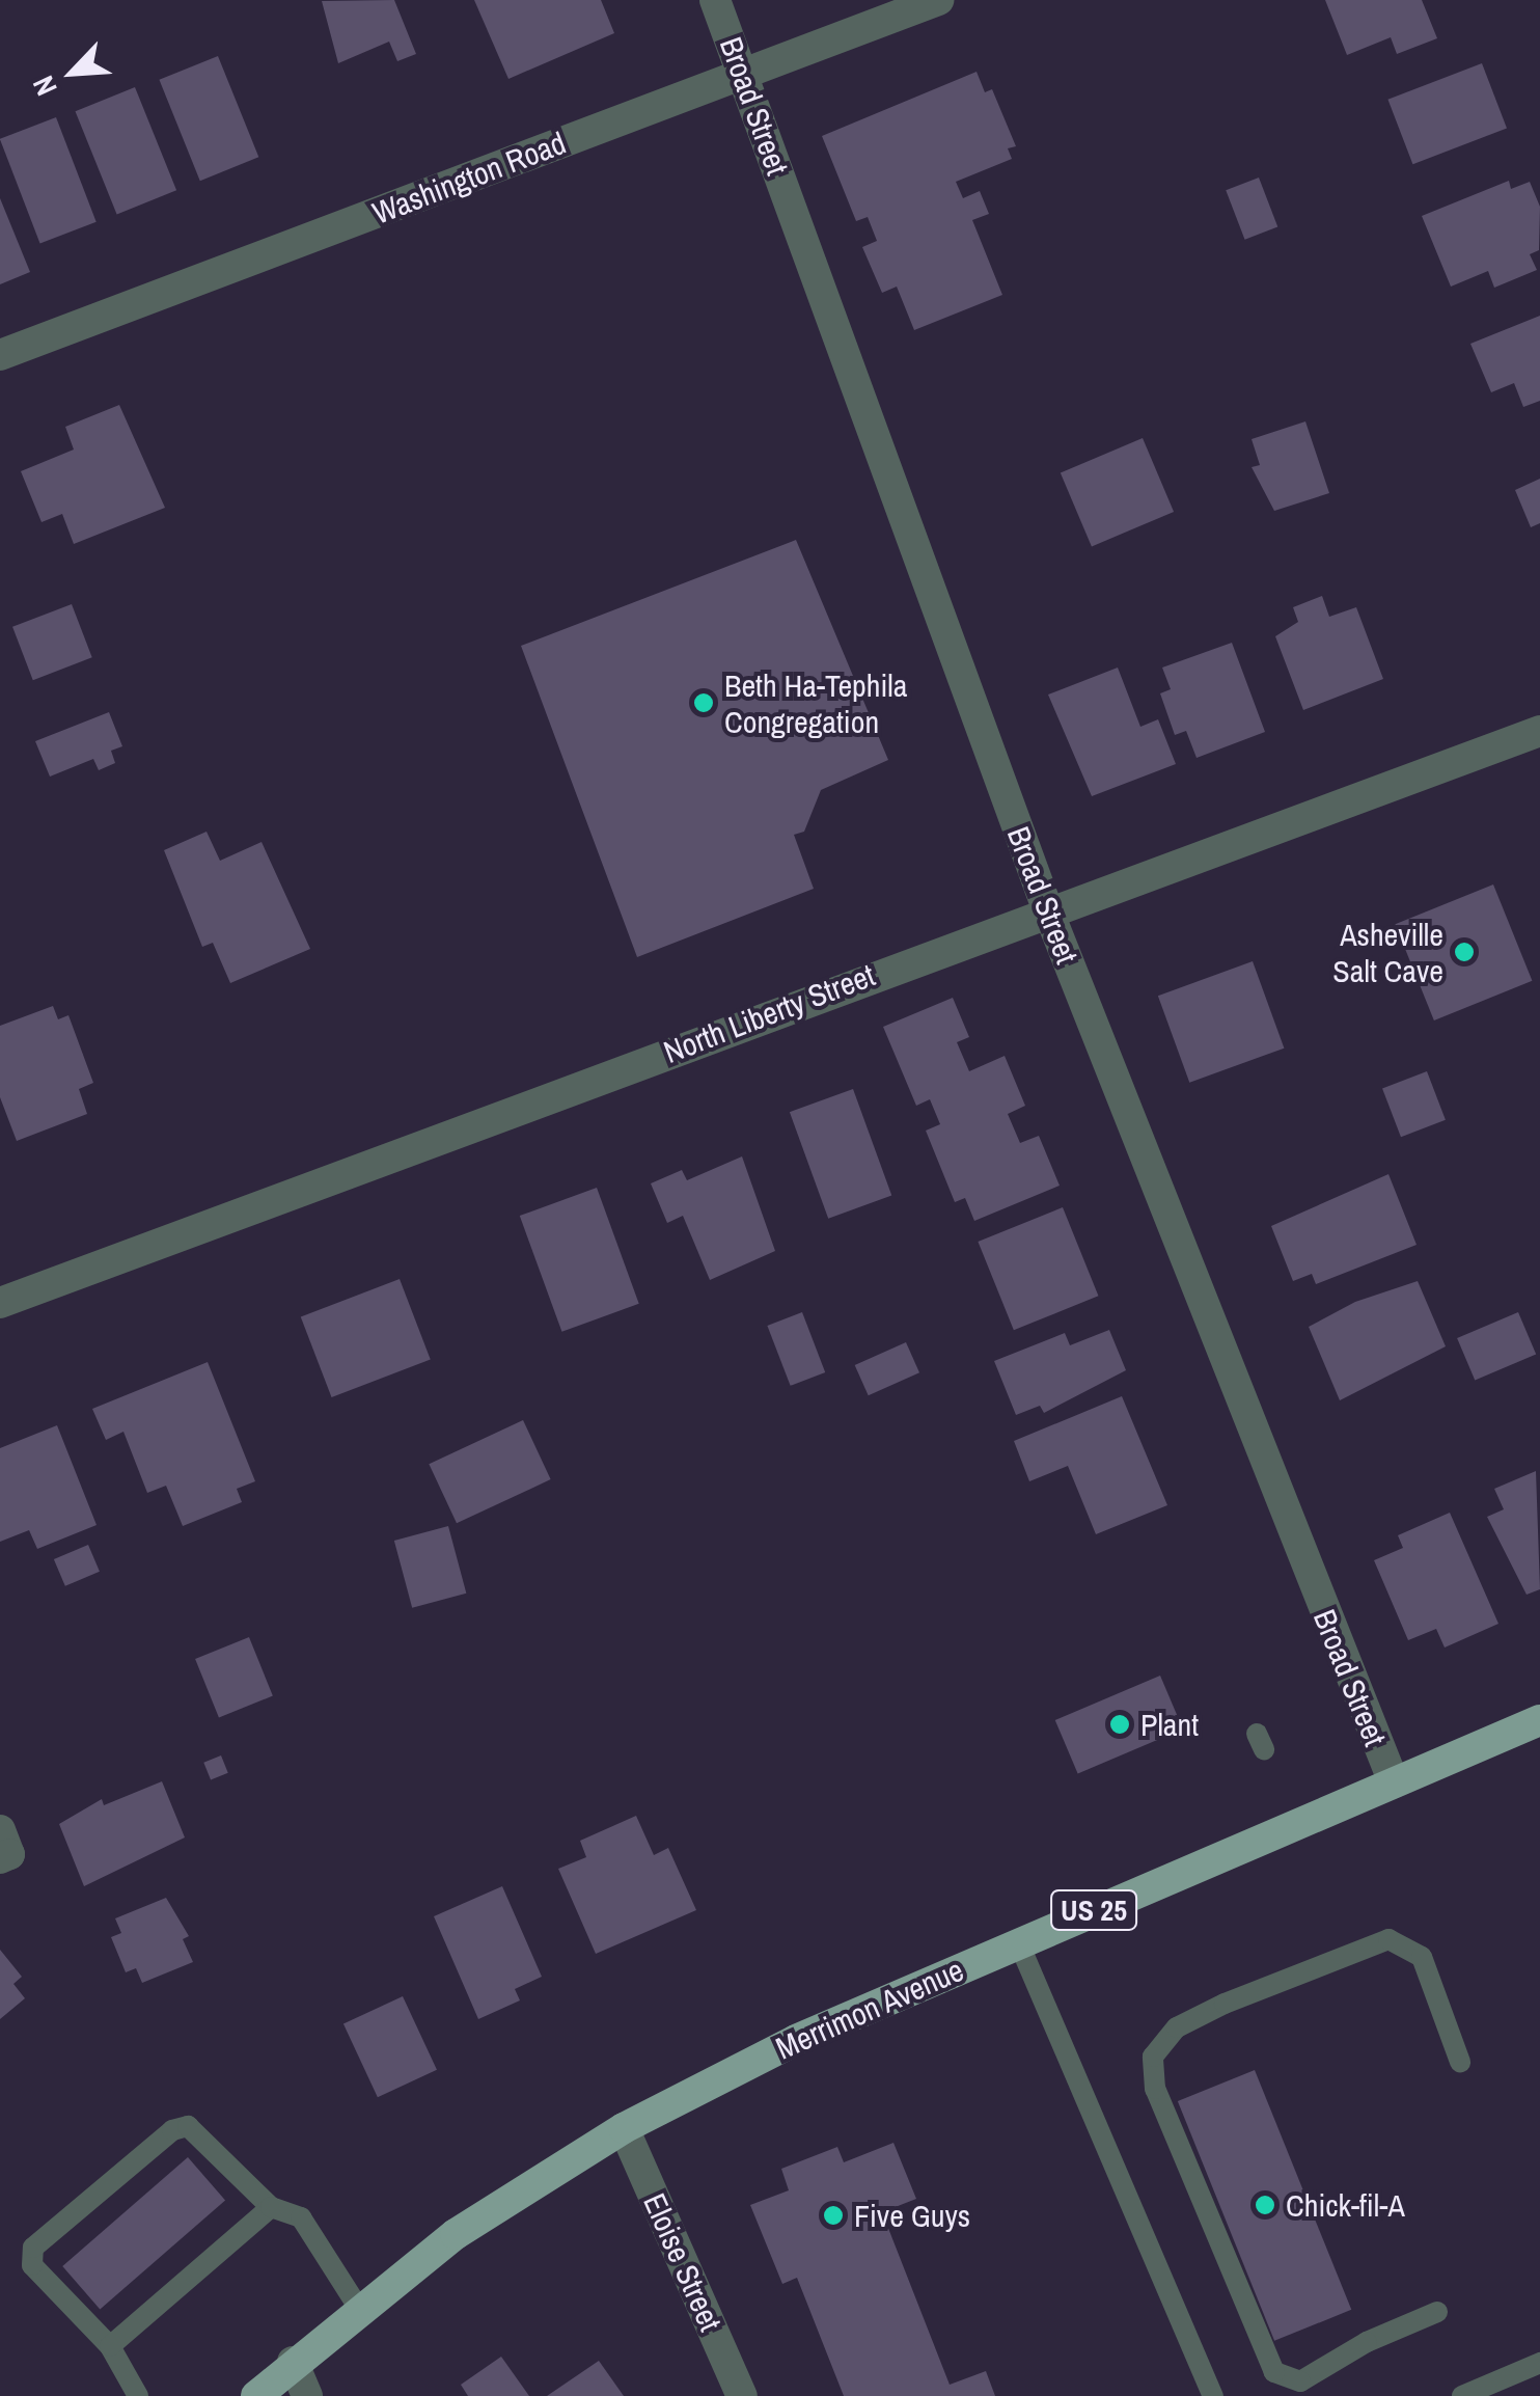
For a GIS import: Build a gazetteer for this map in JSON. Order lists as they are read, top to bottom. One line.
{"streets":{"main road":["US 25","Merrimon Avenue"],"street":["Broad Street","Washington Road","North Liberty Street","Eloise Street"]},"crossings":[["Broad Street","Washington Road"],["Broad Street","North Liberty Street"],["Broad Street","Merrimon Avenue"],["Merrimon Avenue","Eloise Street"]],"places":["Beth Ha-Tephila Congregation","Asheville Salt Cave","Plant","Chick-fil-A","Five Guys"],"north":"bottom left"}
